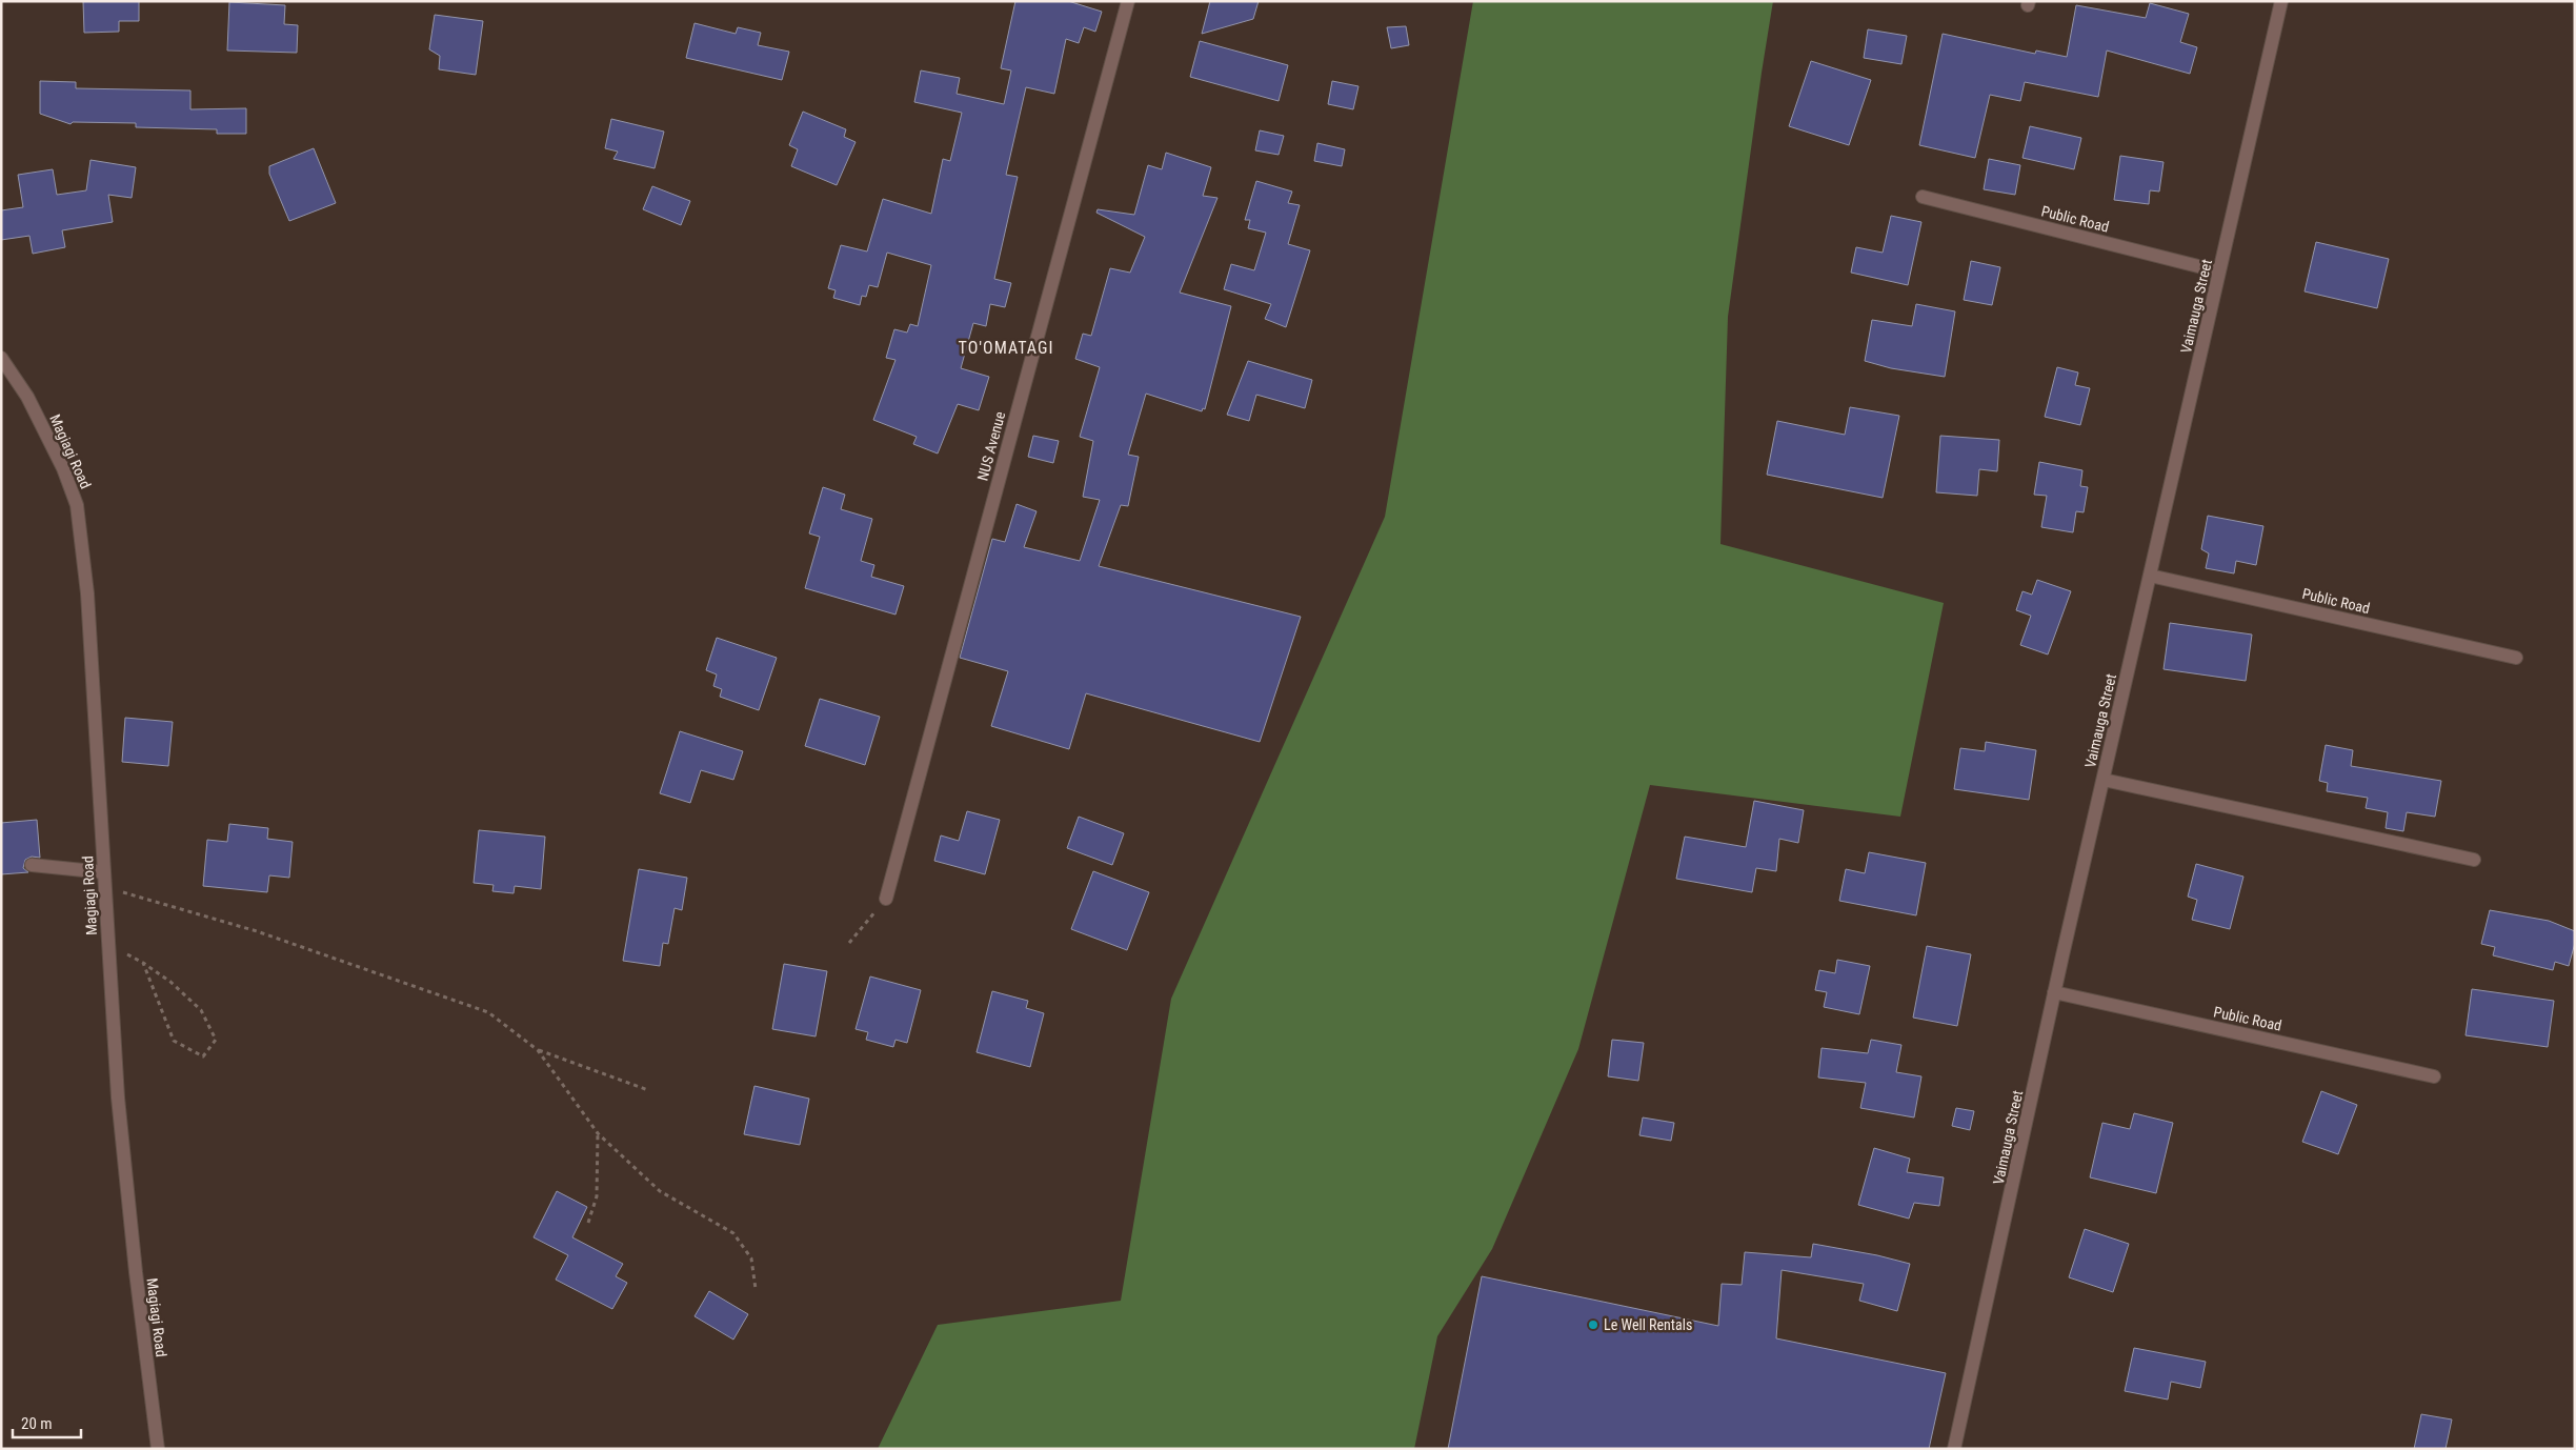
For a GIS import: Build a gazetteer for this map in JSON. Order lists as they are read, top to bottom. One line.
{"streets":{"street":["Public Road","Vaimauga Street","NUS Avenue","Magiagi Road"]},"crossings":[["Public Road","Vaimauga Street"]],"districts":["TO'OMATAGI"],"places":["Le Well Rentals"],"scale_bar":"20 m"}
